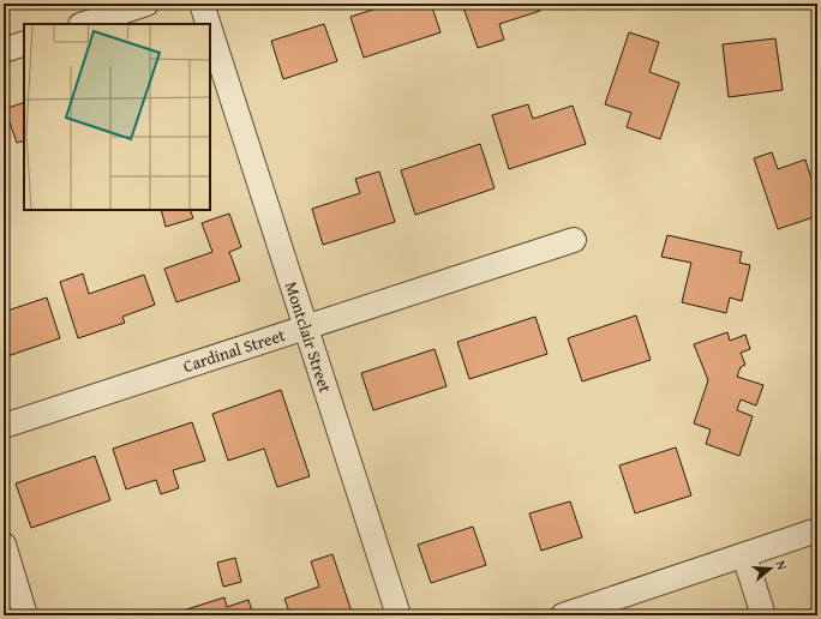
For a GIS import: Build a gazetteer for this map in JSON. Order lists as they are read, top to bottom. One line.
{"streets":{"street":["Montclair Street","Cardinal Street"]},"crossings":[["Montclair Street","Cardinal Street"]],"north":"right"}
